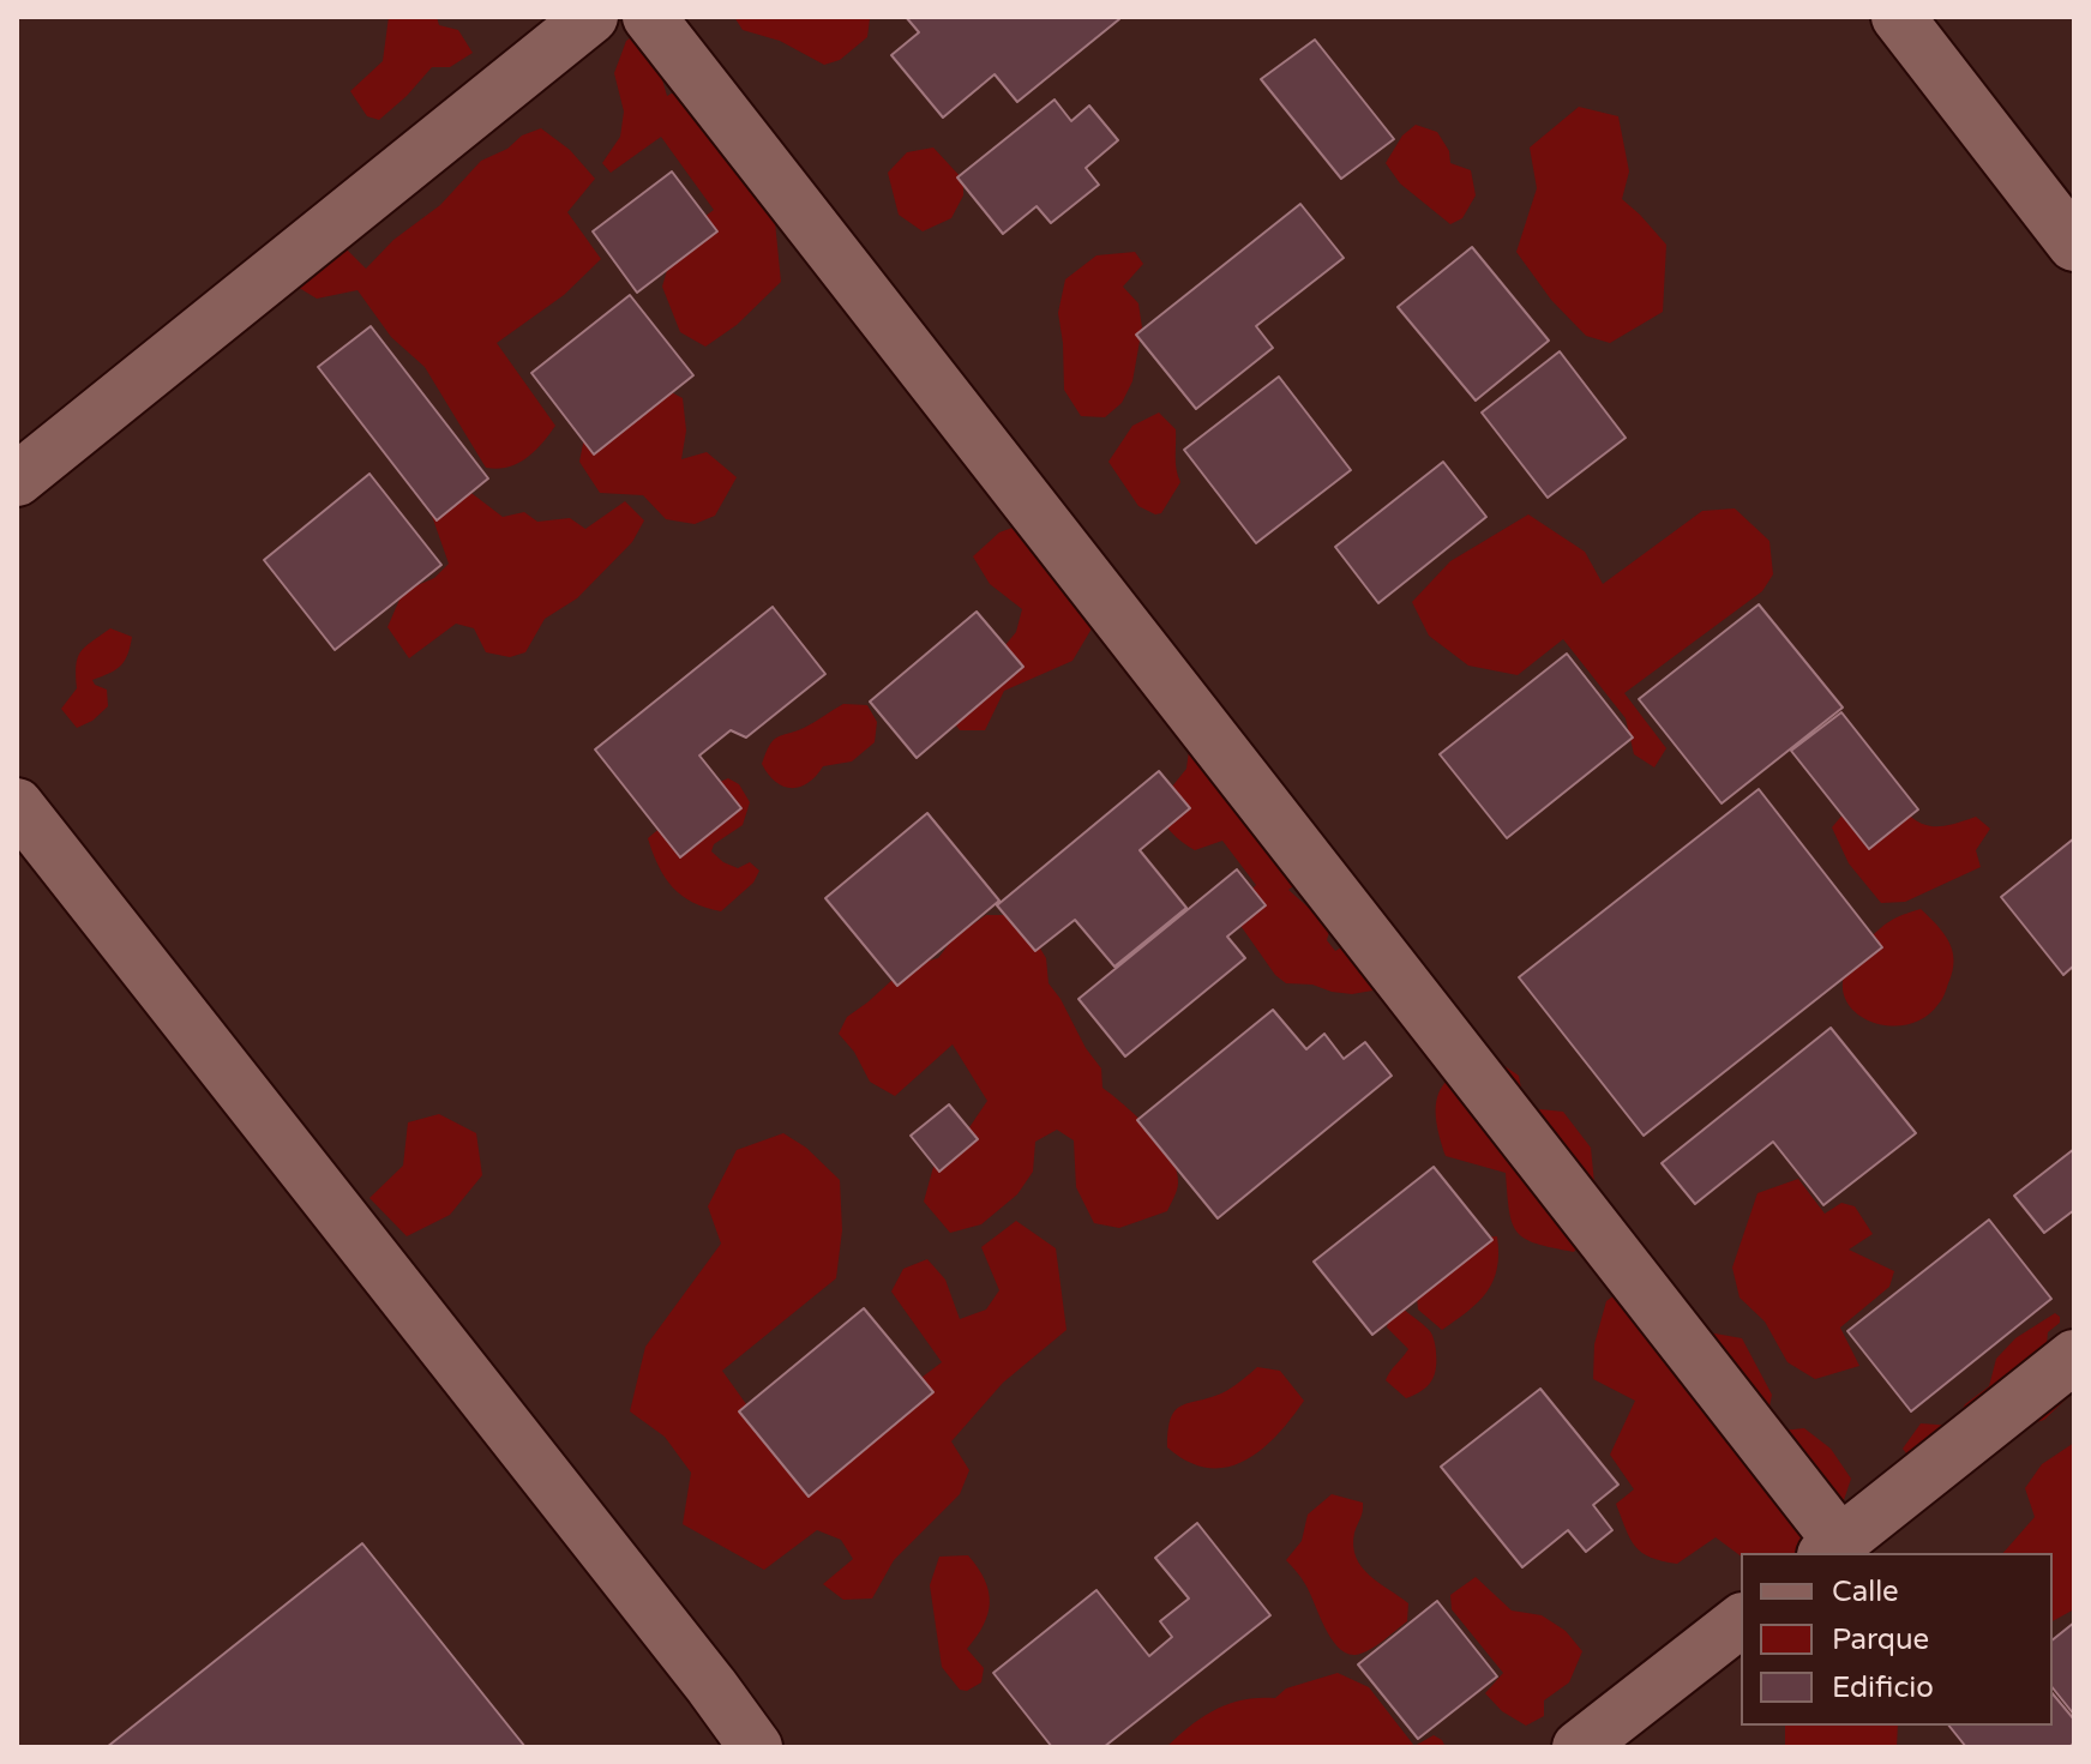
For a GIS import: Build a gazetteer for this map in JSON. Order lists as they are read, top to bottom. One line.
{"legend":["Calle","Parque","Edificio"]}
